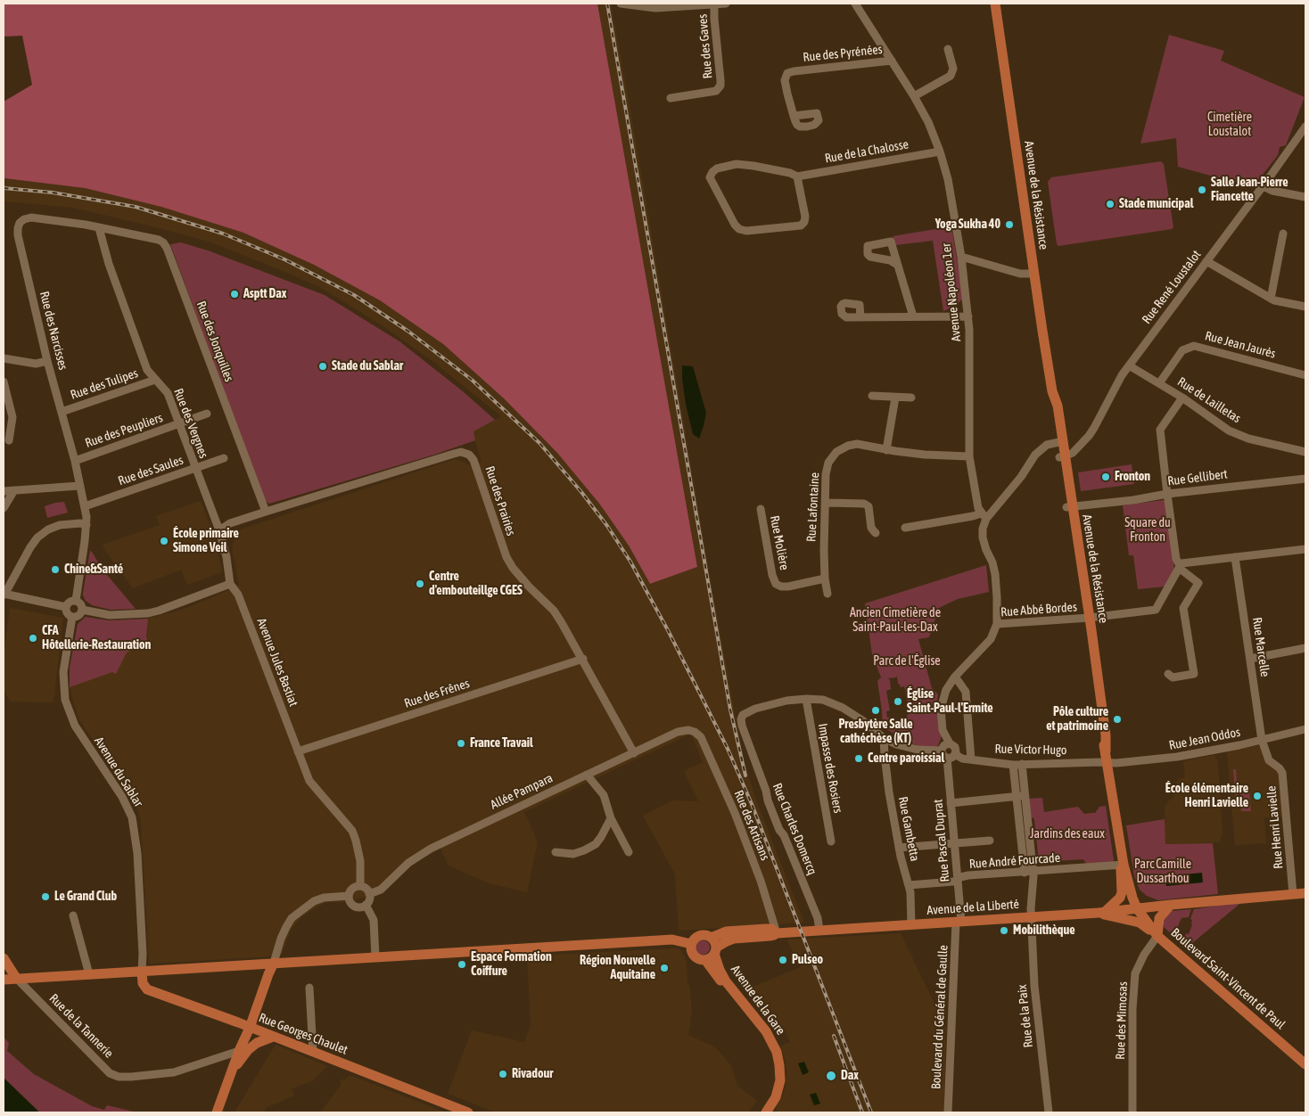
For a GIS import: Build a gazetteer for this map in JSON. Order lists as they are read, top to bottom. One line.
{"streets":{"main road":["Avenue de la Résistance","Avenue de la Liberté","Boulevard Saint-Vincent de Paul","Avenue de la Gare","Rue Georges Chaulet"],"street":["Rue des Gaves","Rue des Pyrénées","Rue de la Chalosse","Rue René Loustalot","Avenue Napoléon 1er","Rue des Narcisses","Rue des Jonquilles","Rue Jean Jaurès","Rue des Tulipes","Rue de Lailletas","Rue des Vergnes","Rue des Peupliers","Rue des Saules","Rue Gellibert","Rue des Prairies","Rue Lafontaine","Rue Molière","Rue Abbé Bordes","Rue Marcelle","Avenue Jules Bastiat","Rue des Frênes","Rue Jean Oddos","Rue Victor Hugo","Impasse des Rosiers","Avenue du Sablar","Allée Pampara","Rue des Artisans","Rue Henri Lavielle","Rue Charles Domercq","Rue Gambetta","Rue Pascal Duprat","Rue André Fourcade","Rue de la Paix","Boulevard du Général de Gaulle","Rue des Mimosas","Rue de la Tannerie"]},"crossings":[["Rue des Pyrénées","Avenue Napoléon 1er"],["Rue de la Chalosse","Avenue Napoléon 1er"],["Avenue de la Résistance","Rue René Loustalot"],["Avenue de la Résistance","Rue Gellibert"],["Avenue de la Résistance","Rue Abbé Bordes"],["Avenue de la Résistance","Rue Jean Oddos"],["Avenue de la Résistance","Rue Victor Hugo"],["Avenue de la Résistance","Rue André Fourcade"],["Avenue de la Résistance","Avenue de la Liberté"],["Avenue de la Résistance","Boulevard Saint-Vincent de Paul"],["Rue René Loustalot","Rue de Lailletas"],["Avenue Napoléon 1er","Rue Lafontaine"],["Avenue Napoléon 1er","Rue Abbé Bordes"],["Rue des Narcisses","Rue des Jonquilles"],["Rue des Narcisses","Rue des Tulipes"],["Rue des Narcisses","Rue des Vergnes"],["Rue des Narcisses","Rue des Peupliers"],["Rue des Narcisses","Rue des Saules"],["Rue des Jonquilles","Rue des Vergnes"],["Rue des Jonquilles","Rue des Prairies"],["Rue Jean Jaurès","Rue de Lailletas"],["Rue des Tulipes","Rue des Vergnes"],["Rue des Vergnes","Rue des Peupliers"],["Rue des Vergnes","Rue des Saules"],["Rue des Vergnes","Rue des Prairies"],["Rue des Vergnes","Avenue Jules Bastiat"],["Rue des Prairies","Rue des Frênes"],["Rue des Prairies","Allée Pampara"],["Rue Lafontaine","Rue Molière"],["Rue Abbé Bordes","Rue Victor Hugo"],["Rue Abbé Bordes","Rue Pascal Duprat"],["Rue Marcelle","Rue Jean Oddos"],["Rue Marcelle","Rue Henri Lavielle"],["Avenue Jules Bastiat","Rue des Frênes"],["Avenue Jules Bastiat","Allée Pampara"],["Rue Jean Oddos","Rue Victor Hugo"],["Rue Jean Oddos","Rue Henri Lavielle"],["Rue Victor Hugo","Rue Pascal Duprat"],["Rue Victor Hugo","Rue de la Paix"],["Impasse des Rosiers","Rue Charles Domercq"],["Avenue du Sablar","Rue Georges Chaulet"],["Allée Pampara","Rue des Artisans"],["Rue des Artisans","Avenue de la Liberté"],["Rue Henri Lavielle","Avenue de la Liberté"],["Rue Charles Domercq","Avenue de la Liberté"],["Rue Gambetta","Rue André Fourcade"],["Rue Gambetta","Avenue de la Liberté"],["Rue Pascal Duprat","Rue André Fourcade"],["Rue Pascal Duprat","Avenue de la Liberté"],["Rue Pascal Duprat","Boulevard du Général de Gaulle"],["Rue André Fourcade","Rue de la Paix"],["Avenue de la Liberté","Boulevard Saint-Vincent de Paul"],["Avenue de la Liberté","Rue de la Paix"],["Avenue de la Liberté","Boulevard du Général de Gaulle"],["Boulevard Saint-Vincent de Paul","Rue des Mimosas"]],"parks":["Cimetière Loustalot","Square du Fronton","Ancien Cimetière de Saint-Paul-les-Dax","Parc de l'Église","Jardins des eaux","Parc Camille Dussarthou"],"places":["Salle Jean-Pierre Fiancette","Stade municipal","Yoga Sukha 40","Asptt Dax","Stade du Sablar","Fronton","École primaire Simone Veil","Chine&Santé","Centre d'embouteillge CGES","CFA Hôtellerie-Restauration","Église Saint-Paul-l'Ermite","Presbytère Salle cathéchèse (KT)","Pôle culture et patrimoine","France Travail","Centre paroissial","École élémentaire Henri Lavielle","Le Grand Club","Mobilithèque","Pulseo","Espace Formation Coiffure","Région Nouvelle Aquitaine","Rivadour","Dax"]}
